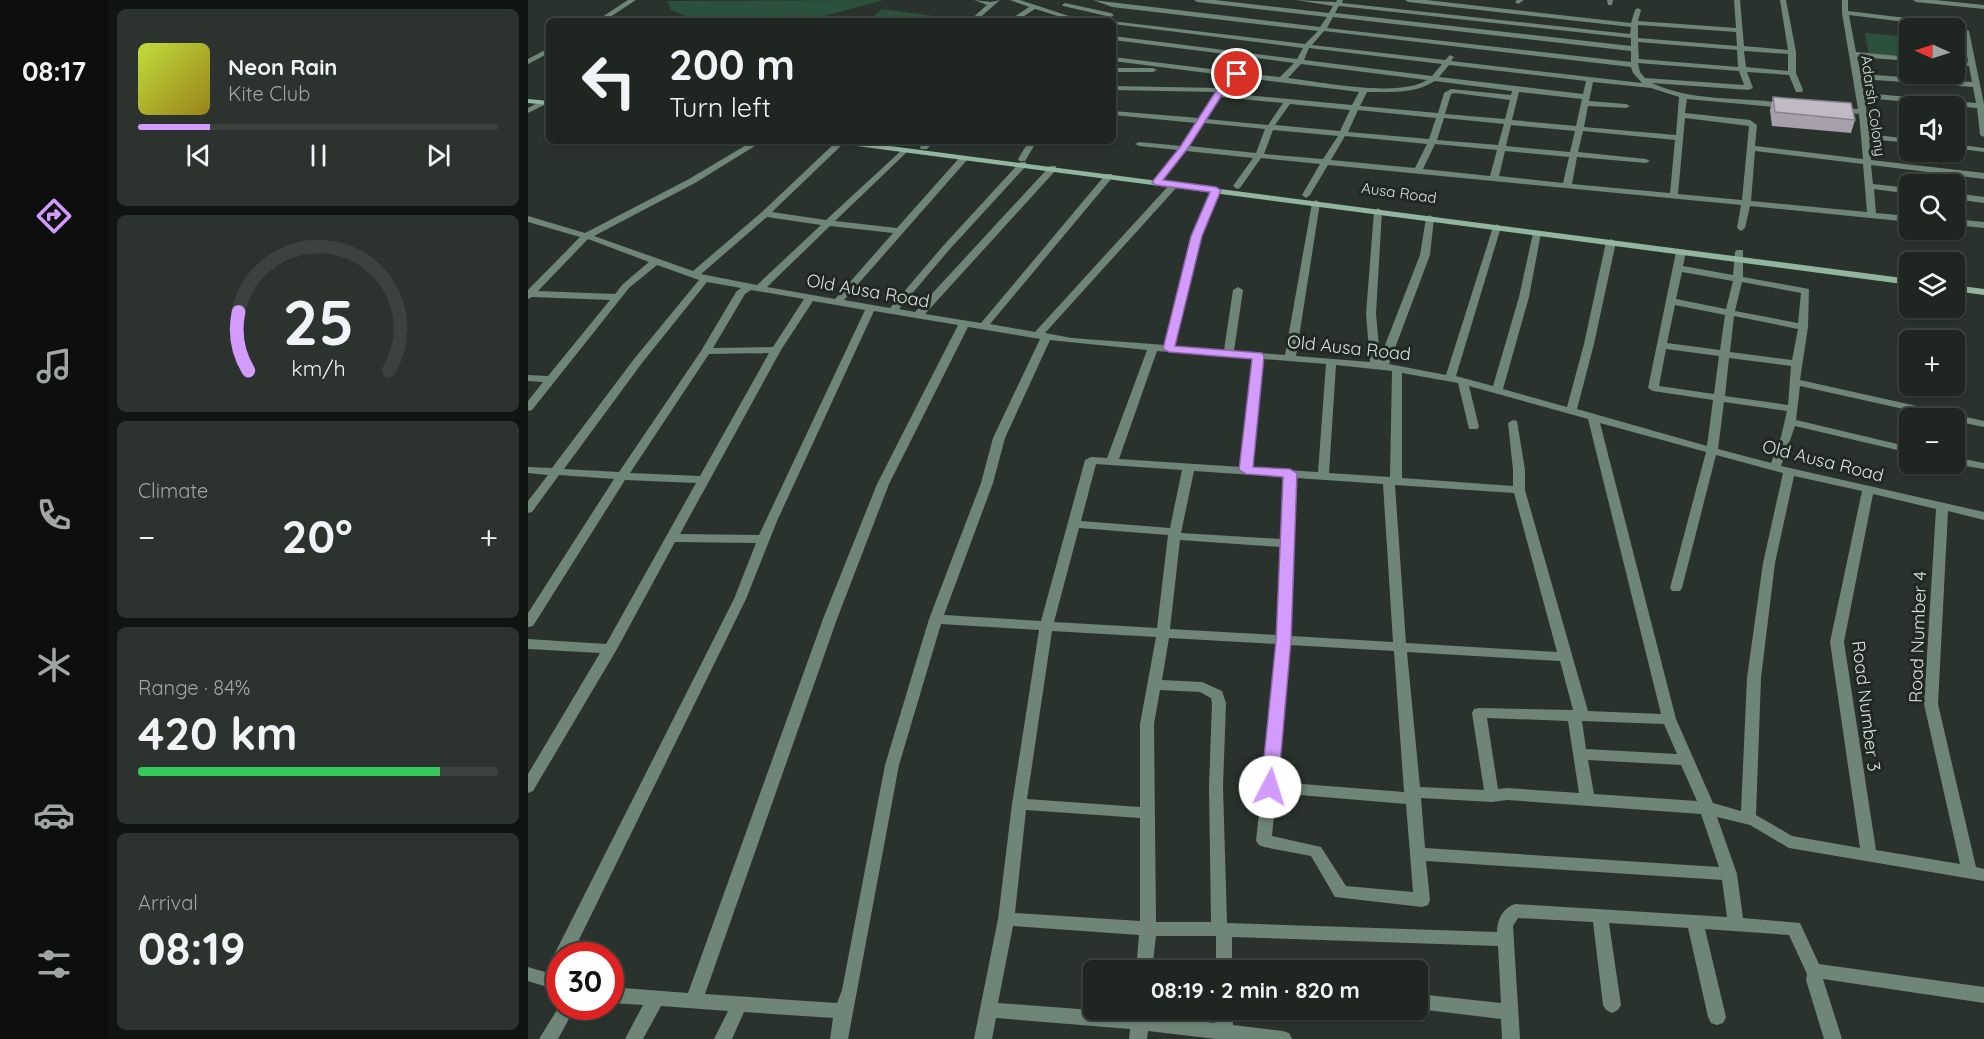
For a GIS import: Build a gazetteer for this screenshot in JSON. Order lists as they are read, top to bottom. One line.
{"streets":{"main road":["Ausa Road"],"street":["Adarsh Colony","Old Ausa Road","Road Number 4","Road Number 3"]},"crossings":[["Old Ausa Road","Road Number 4"],["Old Ausa Road","Road Number 3"]],"north":"left","page":{"tabs":"08:17","map_buttons":["+","−"],"turn":["200 m","Turn left"],"song":["Neon Rain","Kite Club"],"tile":["Climate",["Range · 84%","420 km"],["Arrival","08:19"]],"heat":["−","20°","+"],"limit":"30","trip":"08:19 · 2 min · 820 m","gauge":["25","km/h"]}}
